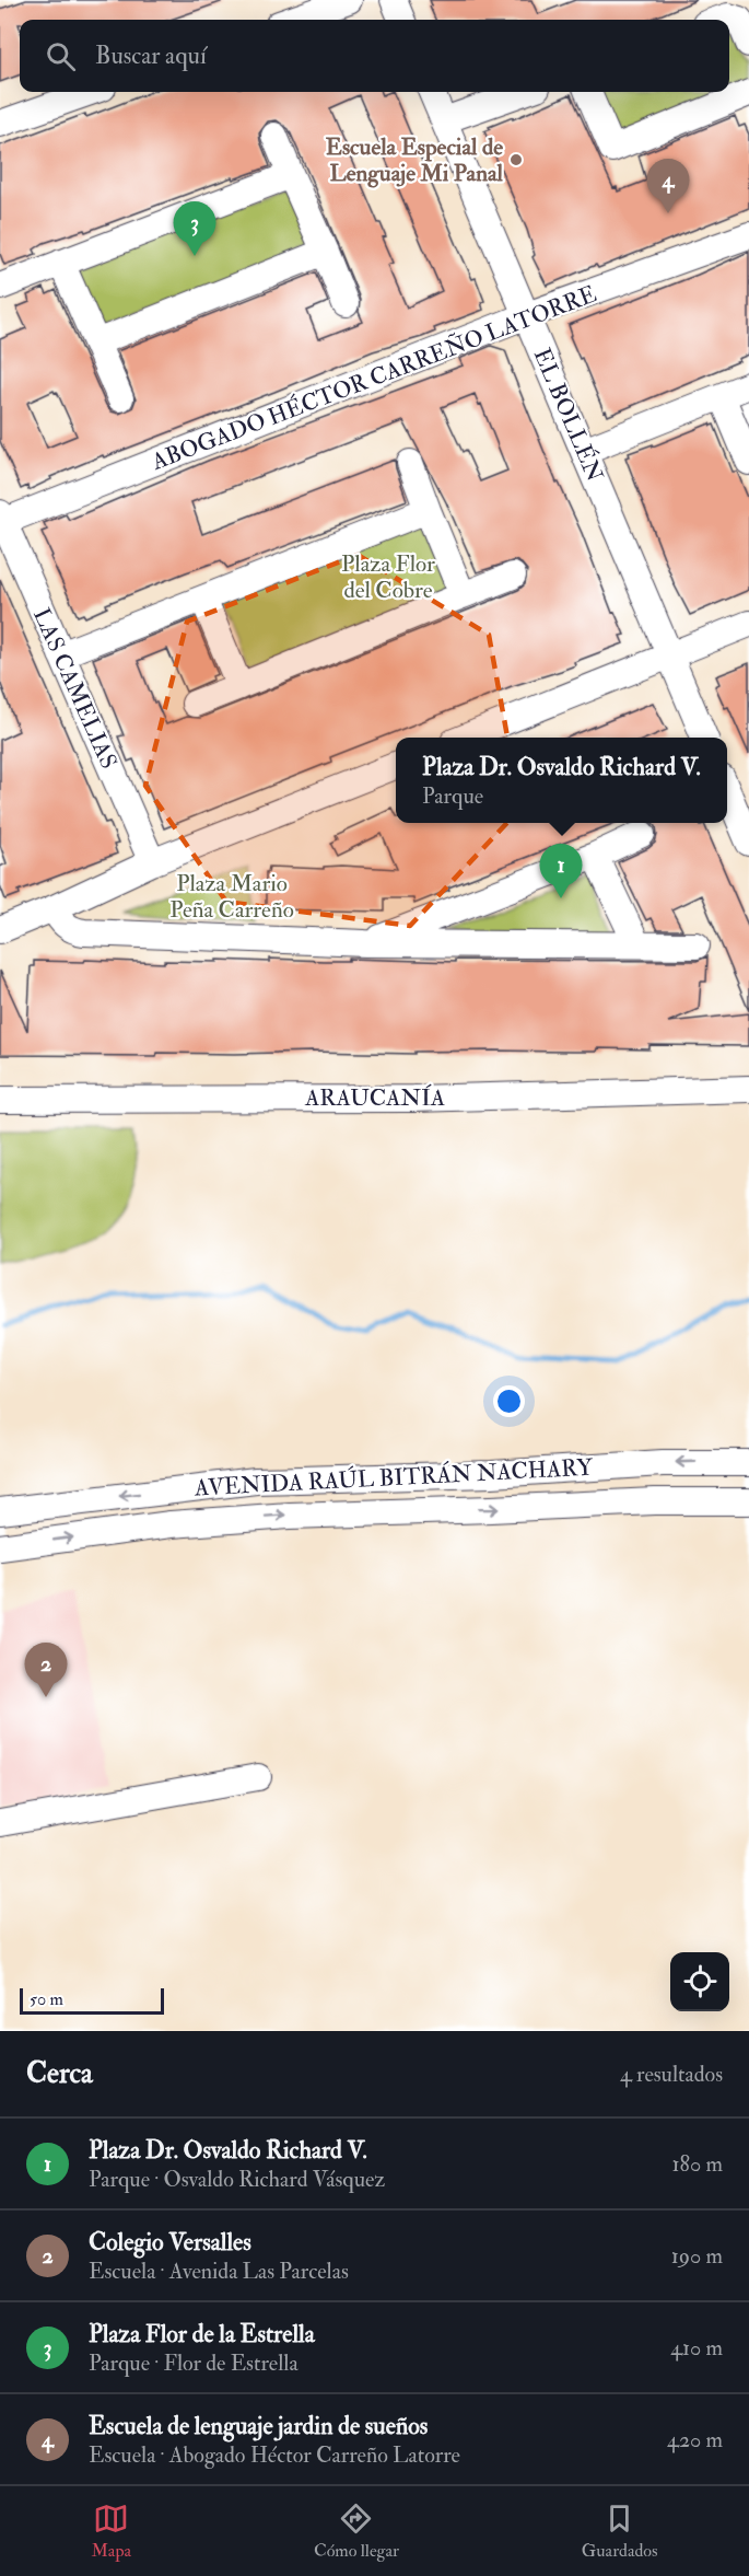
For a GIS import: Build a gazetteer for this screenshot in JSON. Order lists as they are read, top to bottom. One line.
{"streets":{"street":["ABOGADO HÉCTOR CARREÑO LATORRE","EL BOLLÉN","LAS CAMELIAS","ARAUCANÍA","AVENIDA RAÚL BITRÁN NACHARY"]},"crossings":[["ABOGADO HÉCTOR CARREÑO LATORRE","EL BOLLÉN"],["ABOGADO HÉCTOR CARREÑO LATORRE","LAS CAMELIAS"]],"parks":["Plaza Flor del Cobre","Plaza Mario Peña Carreño"],"places":["Escuela Especial de Lenguaje Mi Panal"],"scale_bar":"50 m","page":{"search":"Buscar aquí","pins":["4","3","1","2"],"popup":["Plaza Dr. Osvaldo Richard V.","Parque"],"scale":"50 m","heading":["Cerca","4 resultados"],"list":[{"mark":"1","name":"Plaza Dr. Osvaldo Richard V.","note":"Parque · Osvaldo Richard Vásquez","value":"180 m"},{"mark":"2","name":"Colegio Versalles","note":"Escuela · Avenida Las Parcelas","value":"190 m"},{"mark":"3","name":"Plaza Flor de la Estrella","note":"Parque · Flor de Estrella","value":"410 m"},{"mark":"4","name":"Escuela de lenguaje jardin de sueños","note":"Escuela · Abogado Héctor Carreño Latorre","value":"420 m"}],"nav":["Mapa","Cómo llegar","Guardados"]}}
